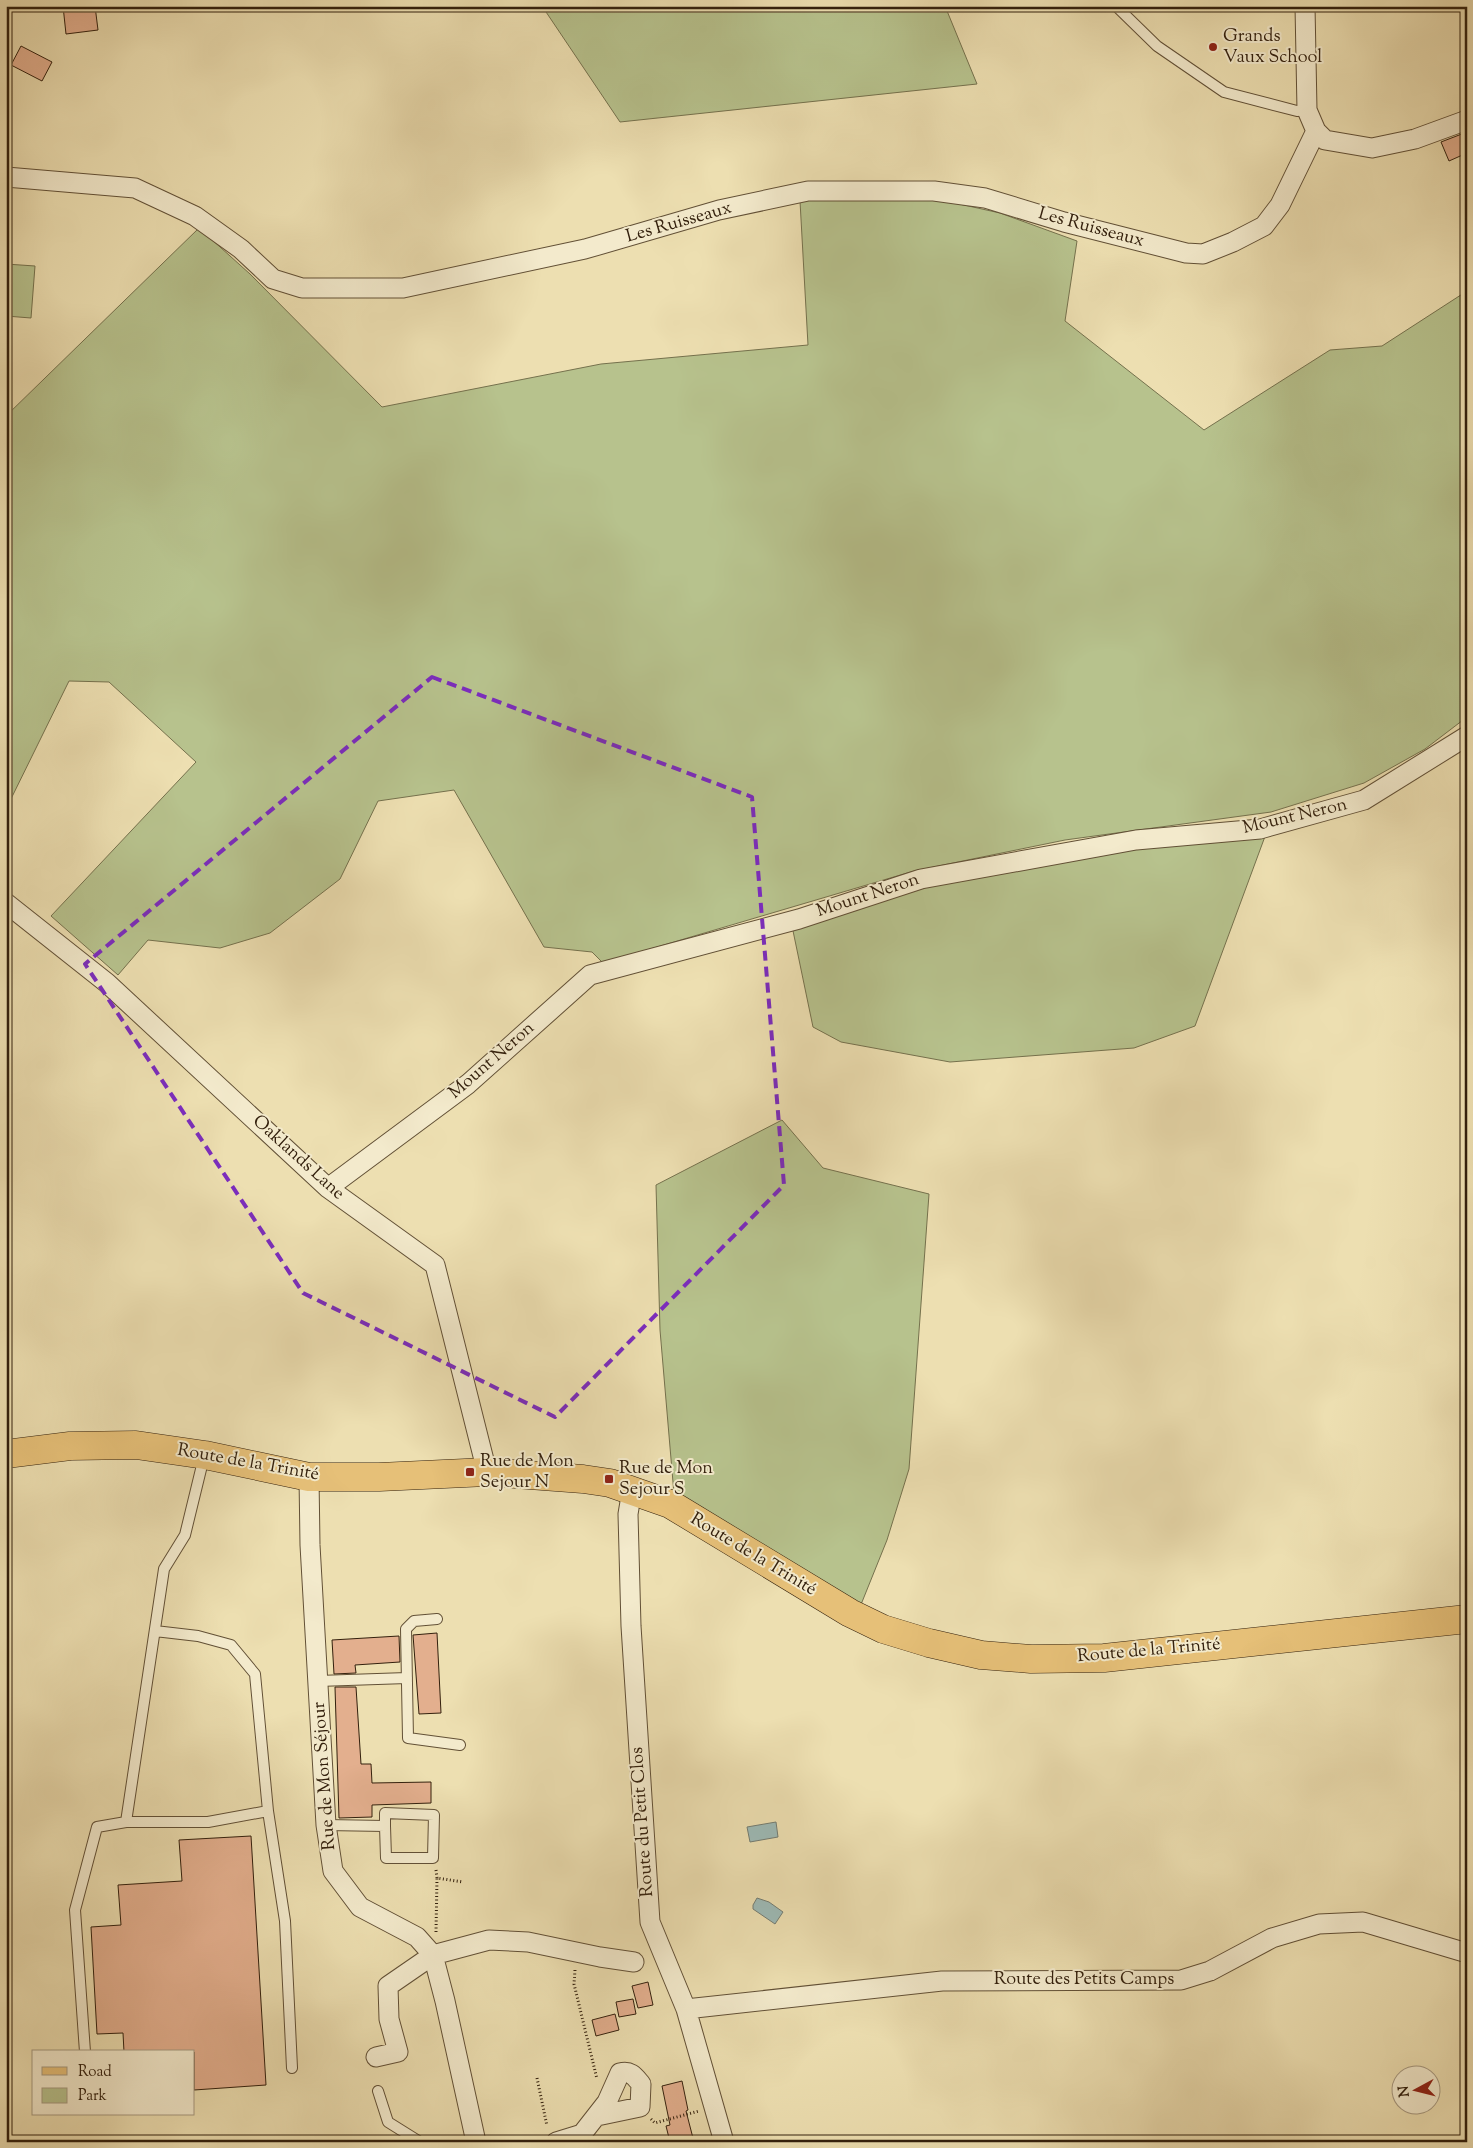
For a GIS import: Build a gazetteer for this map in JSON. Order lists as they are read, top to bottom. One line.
{"streets":{"main road":["Route de la Trinité"],"street":["Les Ruisseaux","Mount Neron","Oaklands Lane","Rue de Mon Séjour","Route du Petit Clos","Route des Petits Camps"]},"crossings":[["Mount Neron","Oaklands Lane"],["Oaklands Lane","Route de la Trinité"],["Route de la Trinité","Rue de Mon Séjour"],["Route de la Trinité","Route du Petit Clos"],["Route du Petit Clos","Route des Petits Camps"]],"places":{"other":["Grands Vaux School"],"transit":["Rue de Mon Sejour N","Rue de Mon Sejour S"]},"legend":["Road","Park"],"north":"left"}
